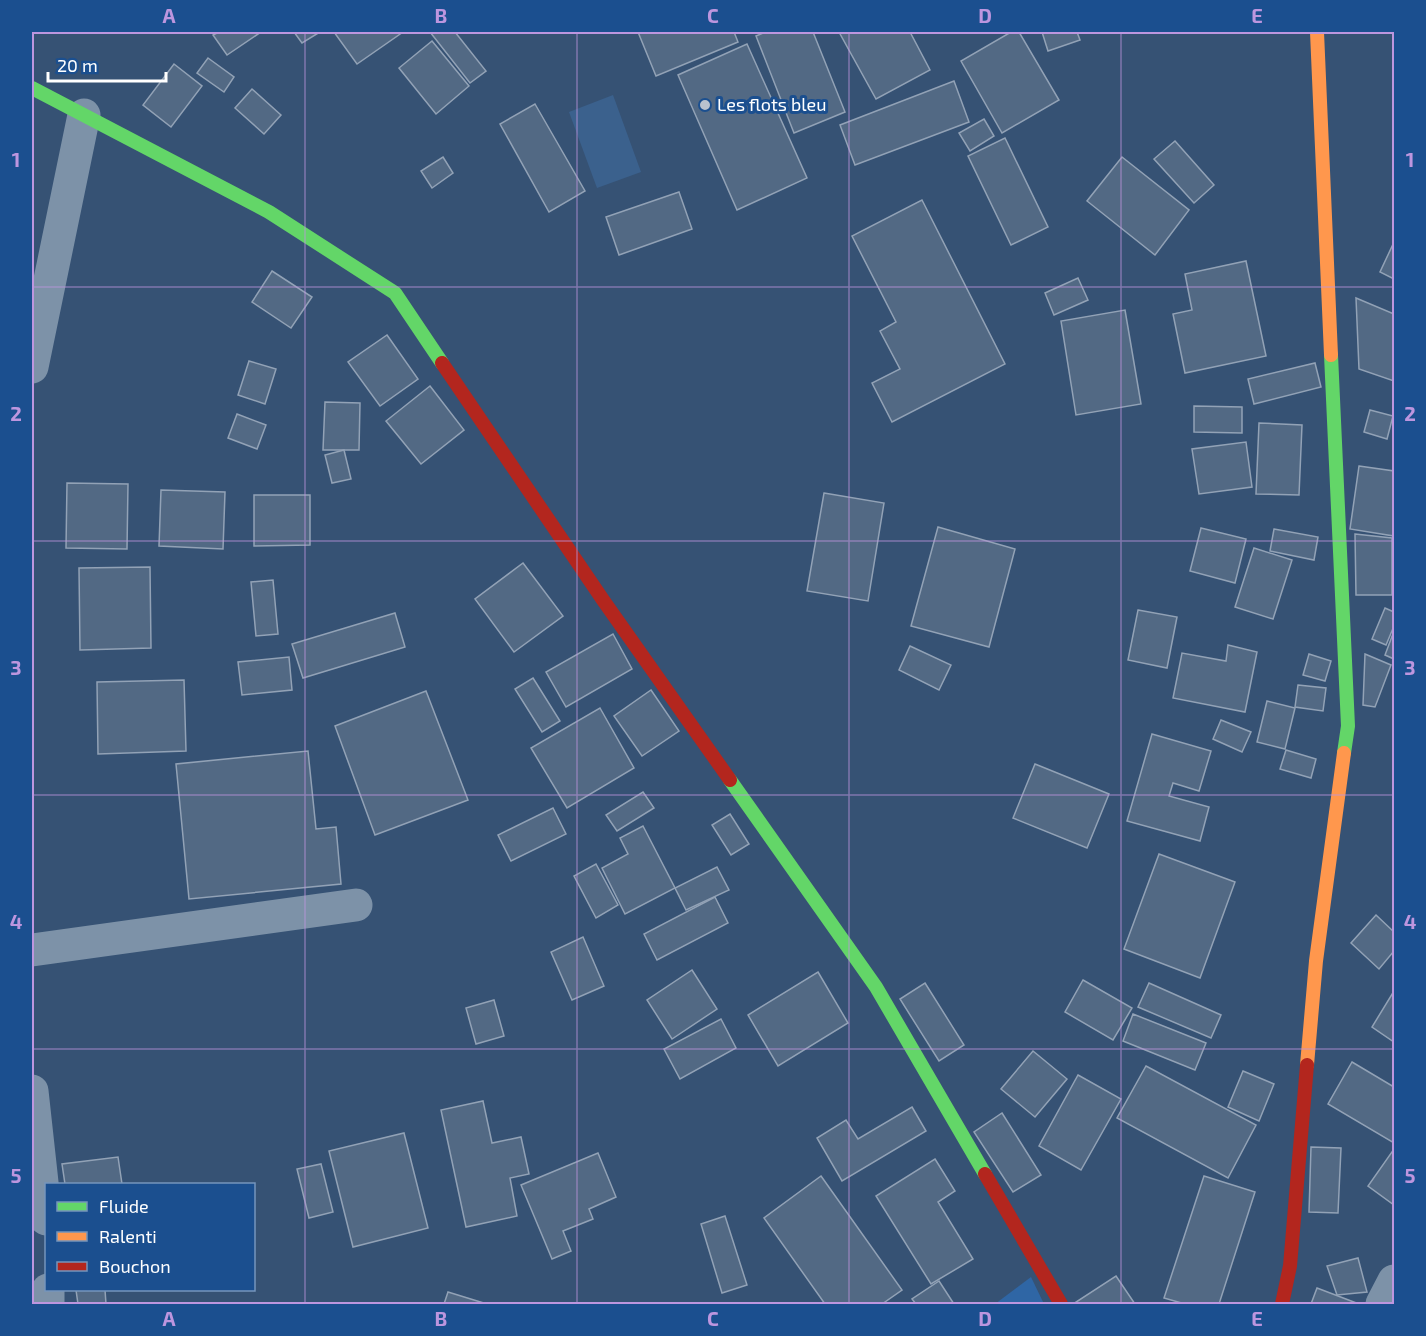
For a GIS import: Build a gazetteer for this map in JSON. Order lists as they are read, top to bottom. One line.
{"places":["Les flots bleu"],"legend":["Fluide","Ralenti","Bouchon"],"scale_bar":"20 m","grid":{"columns":["A","B","C","D","E"],"rows":["1","2","3","4","5"]}}
